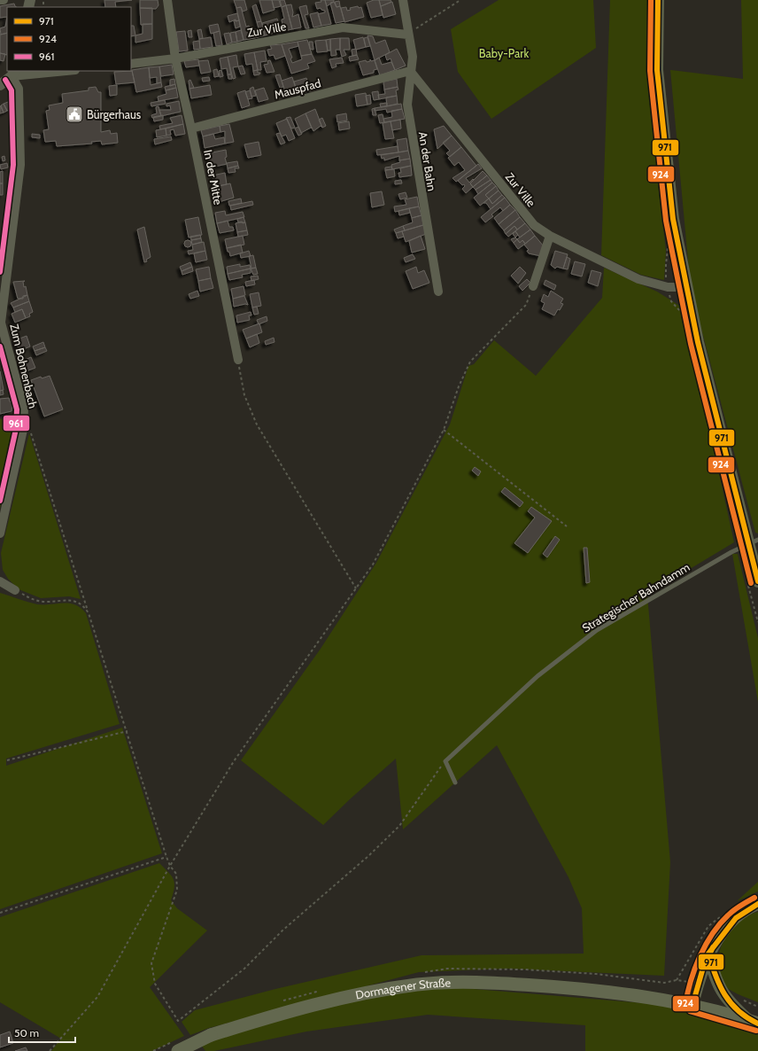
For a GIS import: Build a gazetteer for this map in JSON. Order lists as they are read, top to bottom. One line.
{"streets":{"main road":["Dormagener Straße"],"street":["Zur Ville","Mauspfad","An der Bahn","In der Mitte","Zum Bohnenbach"],"lane":["Strategischer Bahndamm"]},"crossings":[["Zur Ville","Mauspfad"],["Zur Ville","An der Bahn"],["Zur Ville","In der Mitte"],["Mauspfad","An der Bahn"],["Mauspfad","In der Mitte"]],"parks":["Baby-Park"],"places":{"public building":["Bürgerhaus"]},"lines":["transit line 971","transit line 924","transit line 961"],"legend":["971","924","961"],"scale_bar":"50 m"}
